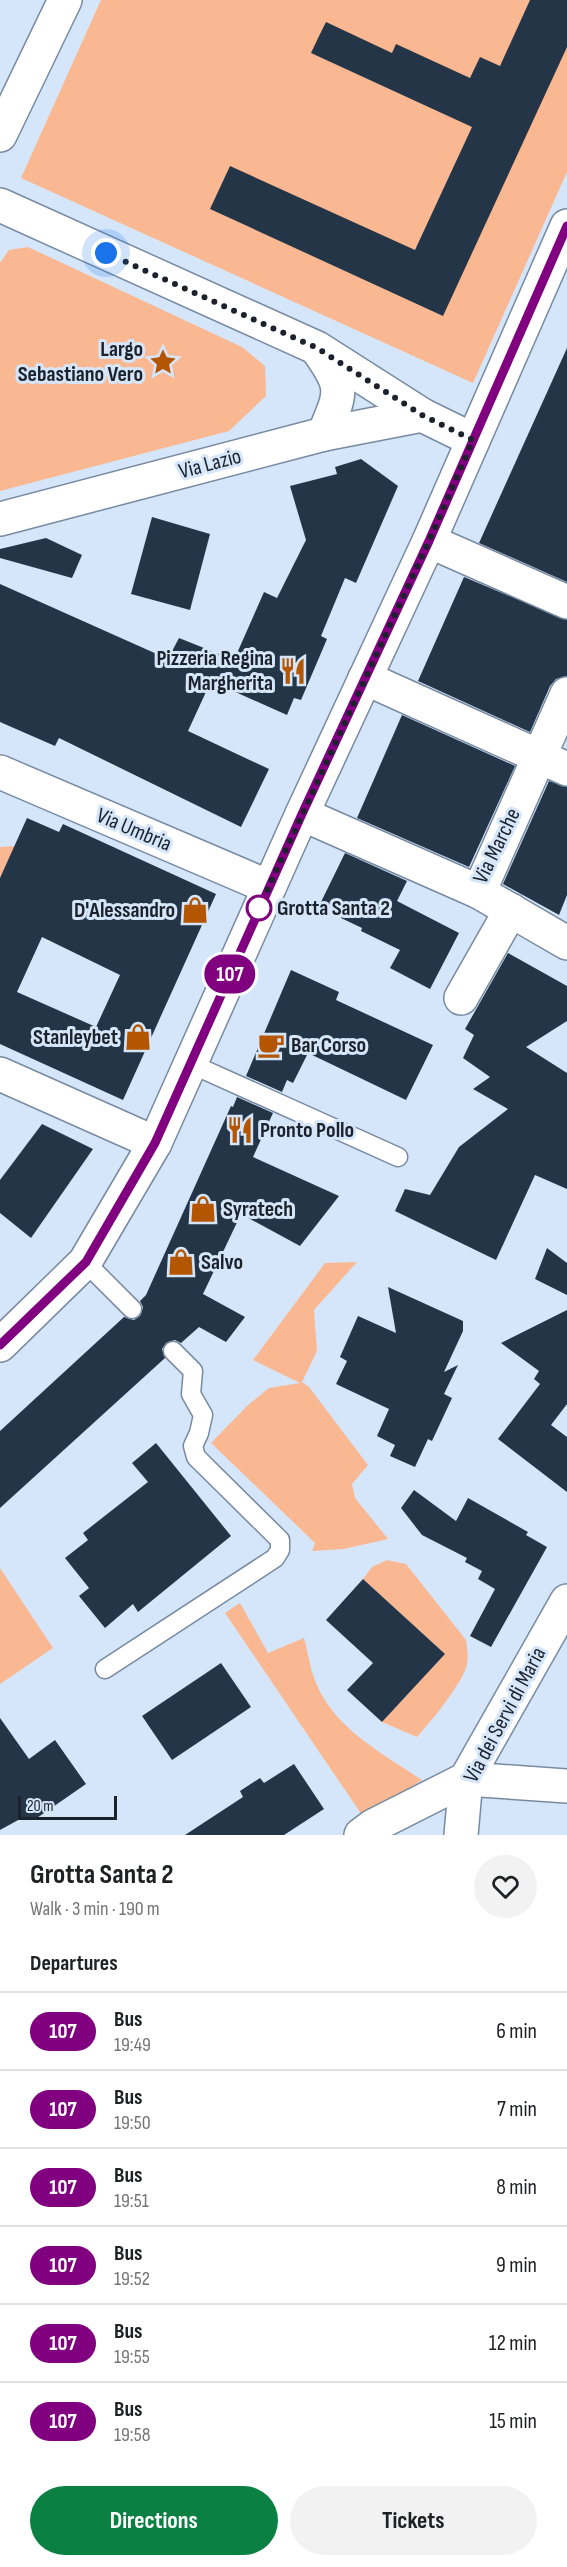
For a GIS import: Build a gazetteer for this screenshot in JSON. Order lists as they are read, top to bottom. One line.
{"streets":{"street":["Via Lazio","Via Umbria","Via Marche","Via dei Servi di Maria"]},"places":{"place":["Largo Sebastiano Vero"],"restaurant":["Pizzeria Regina Margherita","Pronto Pollo"],"other":["Grotta Santa 2"],"shop":["D'Alessandro","Stanleybet","Syratech","Salvo"],"cafe":["Bar Corso"]},"lines":["bus line 107"],"scale_bar":"20 m","page":{"on_map":"107","scale":"20 m","heading":[["Grotta Santa 2","Walk · 3 min · 190 m"],"Departures"],"list":[{"mark":"107","name":"Bus","note":"19:49","value":"6 min"},{"mark":"107","name":"Bus","note":"19:50","value":"7 min"},{"mark":"107","name":"Bus","note":"19:51","value":"8 min"},{"mark":"107","name":"Bus","note":"19:52","value":"9 min"},{"mark":"107","name":"Bus","note":"19:55","value":"12 min"},{"mark":"107","name":"Bus","note":"19:58","value":"15 min"}],"buttons":["Directions","Tickets"]}}
